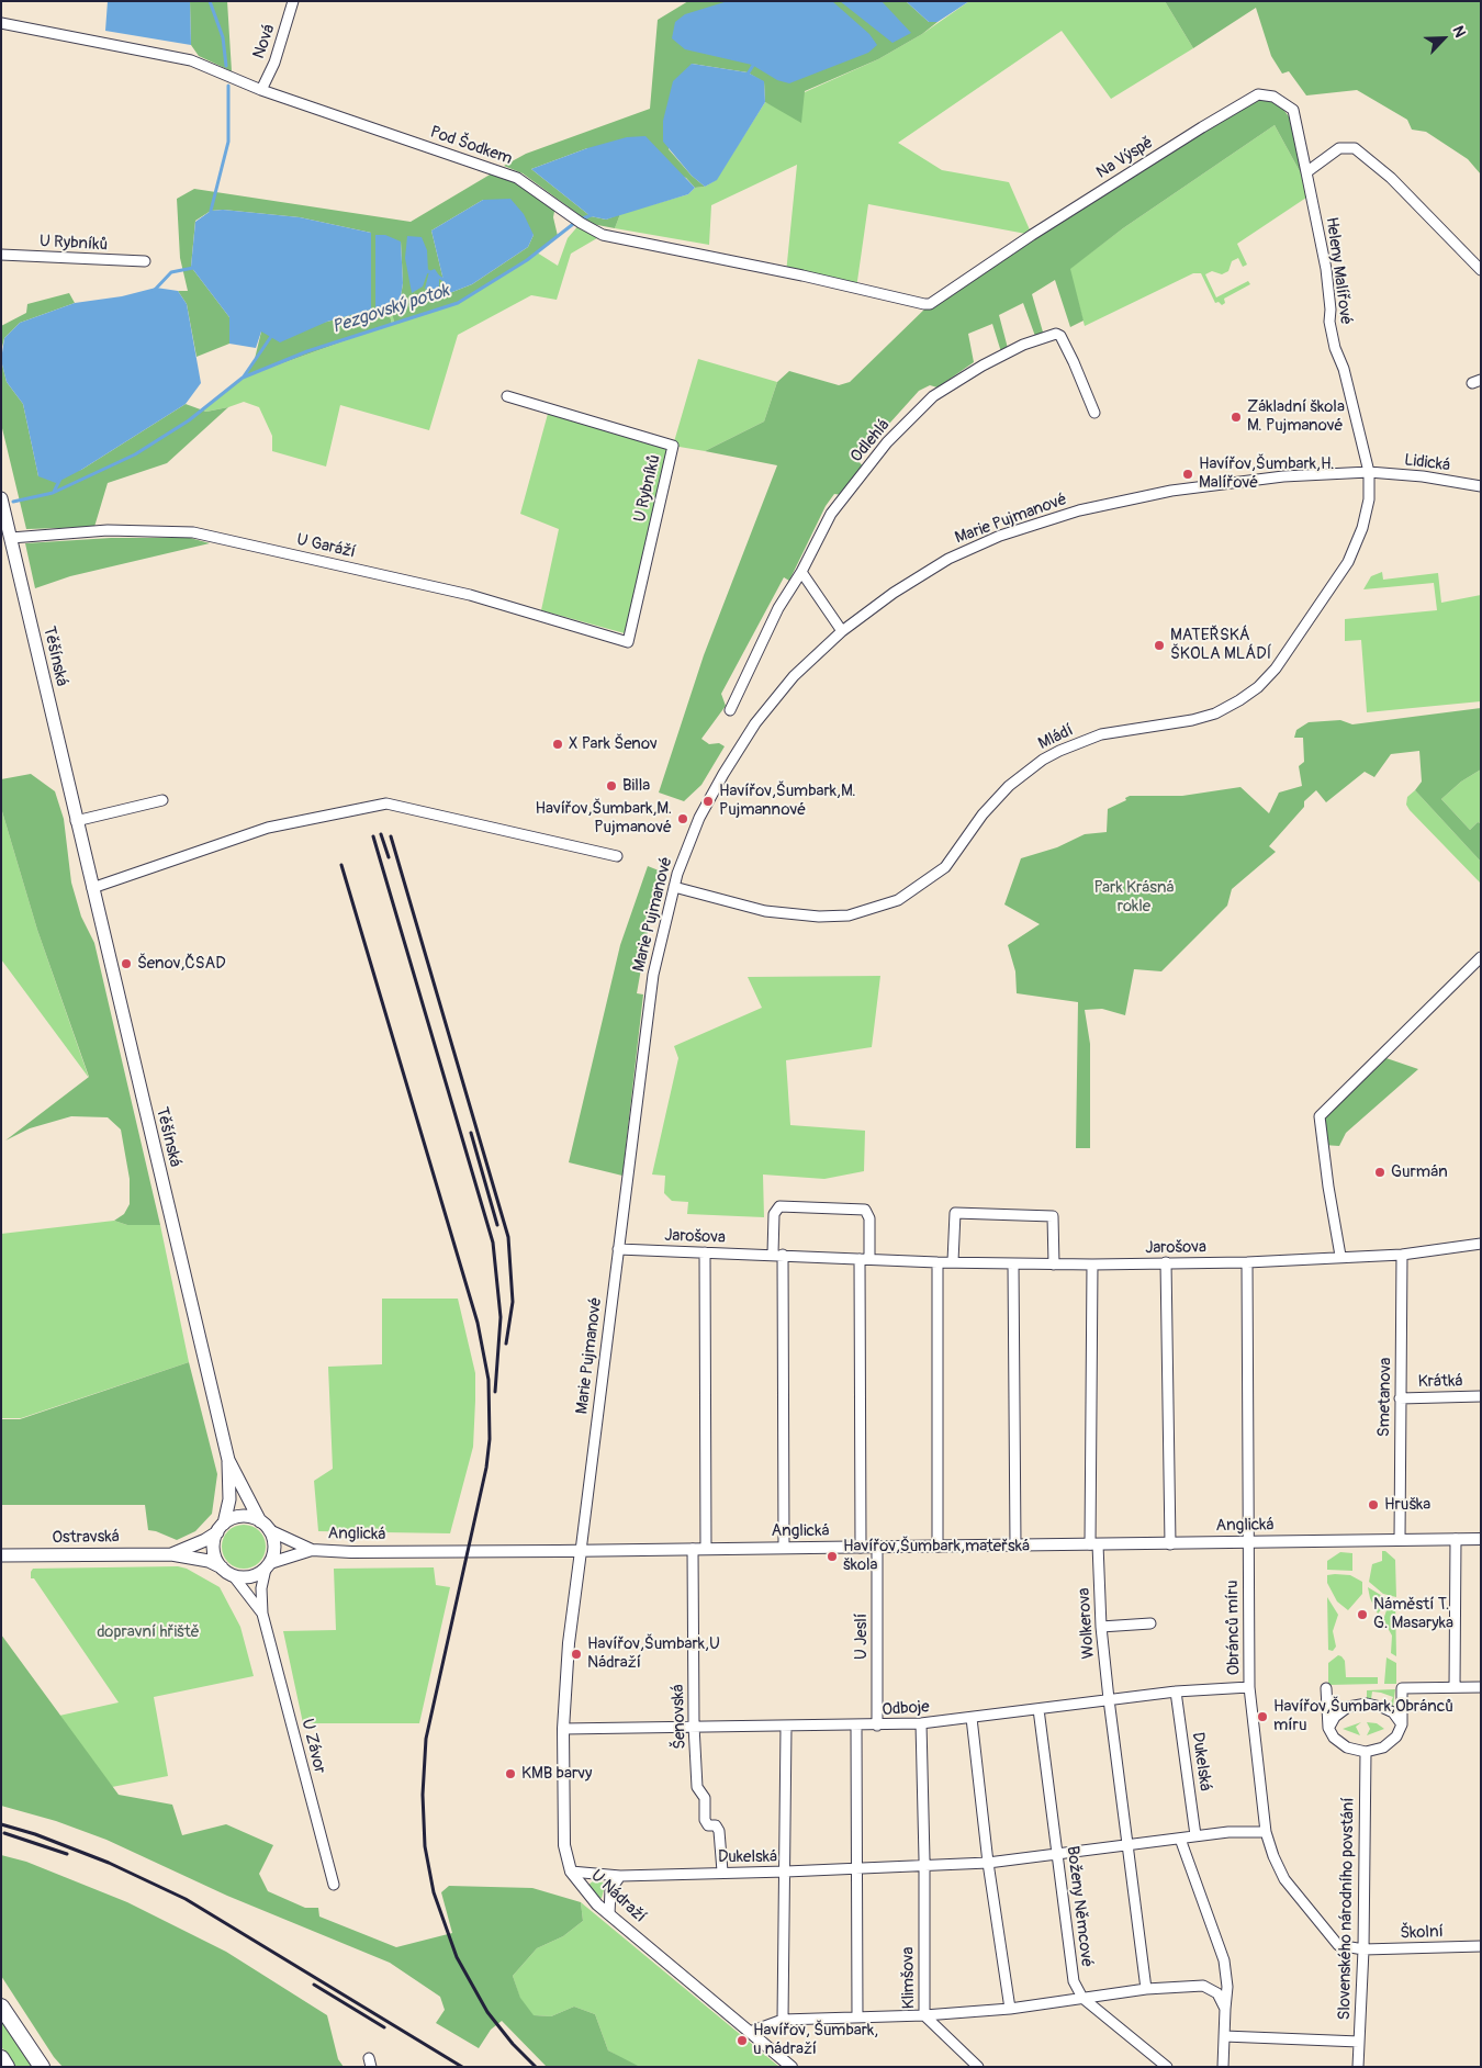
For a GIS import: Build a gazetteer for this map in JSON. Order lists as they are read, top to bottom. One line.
{"streets":{"main road":["Těšínská","Ostravská"],"street":["Nová","Pod Šodkem","Na Výspě","U Rybníků","Heleny Malířové","Odlehlá","Lidická","Marie Pujmanové","U Garáží","Mládí","Jarošova","Krátká","Smetanova","Anglická","Wolkerova","Obránců míru","U Jeslí","Odboje","Šenovská","U Závor","Dukelská","U Nádraží","Boženy Němcové","Slovenského národního povstání","Školní","Klimšova"]},"crossings":[["Nová","Pod Šodkem"],["Pod Šodkem","Na Výspě"],["Na Výspě","Heleny Malířové"],["U Rybníků","U Garáží"],["Heleny Malířové","Lidická"],["Heleny Malířové","Marie Pujmanové"],["Heleny Malířové","Mládí"],["Lidická","Marie Pujmanové"],["Lidická","Mládí"],["Marie Pujmanové","Mládí"],["Marie Pujmanové","Jarošova"],["Marie Pujmanové","Anglická"],["Marie Pujmanové","U Nádraží"],["U Garáží","Těšínská"],["Těšínská","Anglická"],["Těšínská","Ostravská"],["Těšínská","U Závor"],["Jarošova","Smetanova"],["Jarošova","Wolkerova"],["Jarošova","Obránců míru"],["Krátká","Smetanova"],["Smetanova","Anglická"],["Anglická","Ostravská"],["Anglická","Wolkerova"],["Anglická","Obránců míru"],["Anglická","U Jeslí"],["Anglická","Šenovská"],["Anglická","U Závor"],["Anglická","U Nádraží"],["Ostravská","U Závor"],["Wolkerova","Odboje"],["Obránců míru","Odboje"],["Obránců míru","Dukelská"],["Obránců míru","Slovenského národního povstání"],["Obránců míru","Školní"],["U Jeslí","Odboje"],["Odboje","Šenovská"],["Odboje","Dukelská"],["Odboje","U Nádraží"],["Odboje","Boženy Němcové"],["Šenovská","Dukelská"],["Dukelská","U Nádraží"],["Dukelská","Boženy Němcové"],["Dukelská","Klimšova"],["Slovenského národního povstání","Školní"]],"water":["Pezgovský potok"],"parks":["Park Krásná rokle","dopravní hřiště"],"places":["Základní škola M. Pujmanové","Havířov,Šumbark,H. Malířové","MATEŘSKÁ ŠKOLA MLÁDÍ","X Park Šenov","Billa","Havířov,Šumbark,M. Pujmannové","Havířov,Šumbark,M. Pujmanové","Šenov,ČSAD","Gurmán","Hruška","Havířov,Šumbark,mateřská škola","Náměstí T. G. Masaryka","Havířov,Šumbark,U Nádraží","Havířov,Šumbark,Obránců míru","KMB barvy","Havířov, Šumbark, u nádraží"],"north":"top right"}
